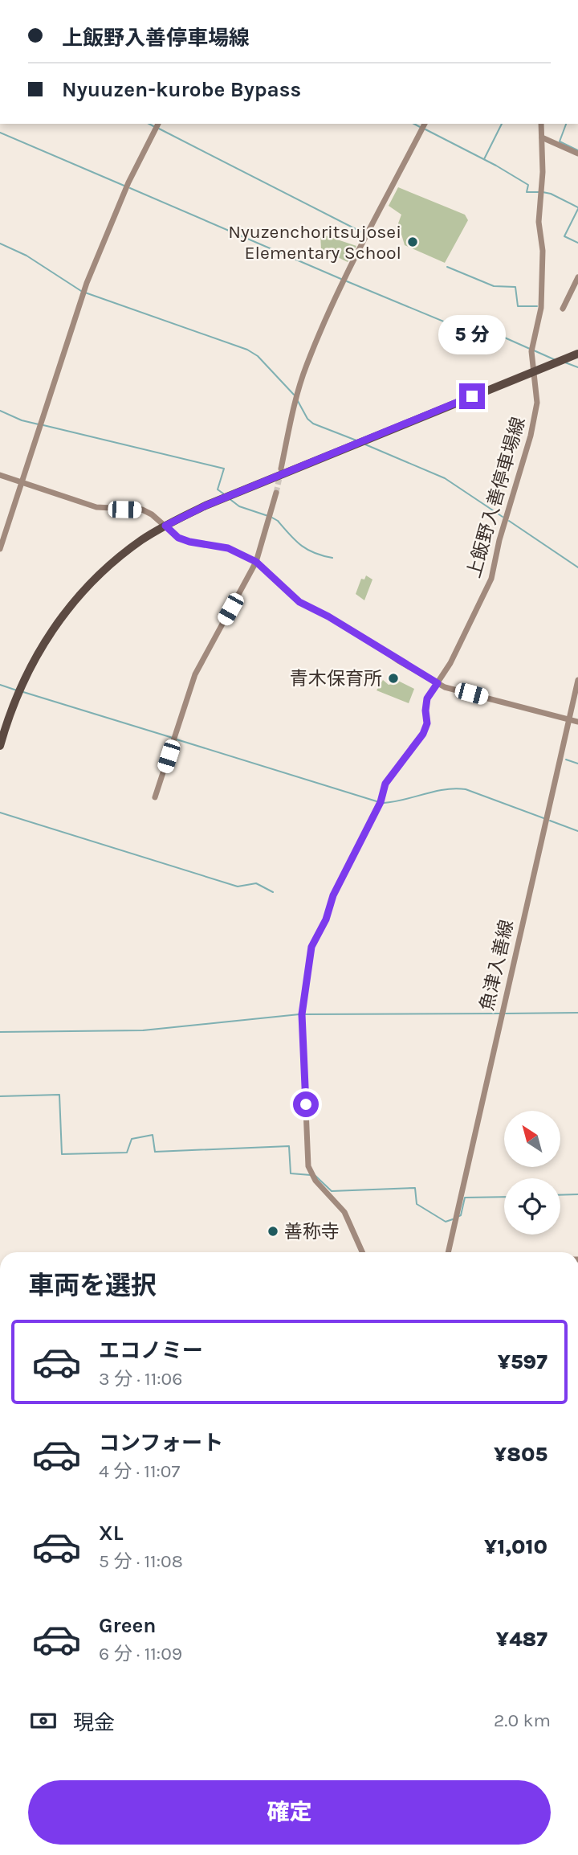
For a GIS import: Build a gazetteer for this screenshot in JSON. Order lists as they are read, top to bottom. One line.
{"streets":{"main road":["上飯野入善停車場線","魚津入善線"]},"places":["Nyuzenchoritsujosei Elementary School","青木保育所","善称寺"],"north":"top left","page":{"banner":["上飯野入善停車場線","Nyuuzen-kurobe Bypass"],"bubble":"5 分","heading":"車両を選択","list":[{"name":"エコノミー","note":"3 分 · 11:06","value":"¥597"},{"name":"コンフォート","note":"4 分 · 11:07","value":"¥805"},{"name":"XL","note":"5 分 · 11:08","value":"¥1,010"},{"name":"Green","note":"6 分 · 11:09","value":"¥487"}],"pay":["現金","2.0 km"],"buttons":"確定"}}
